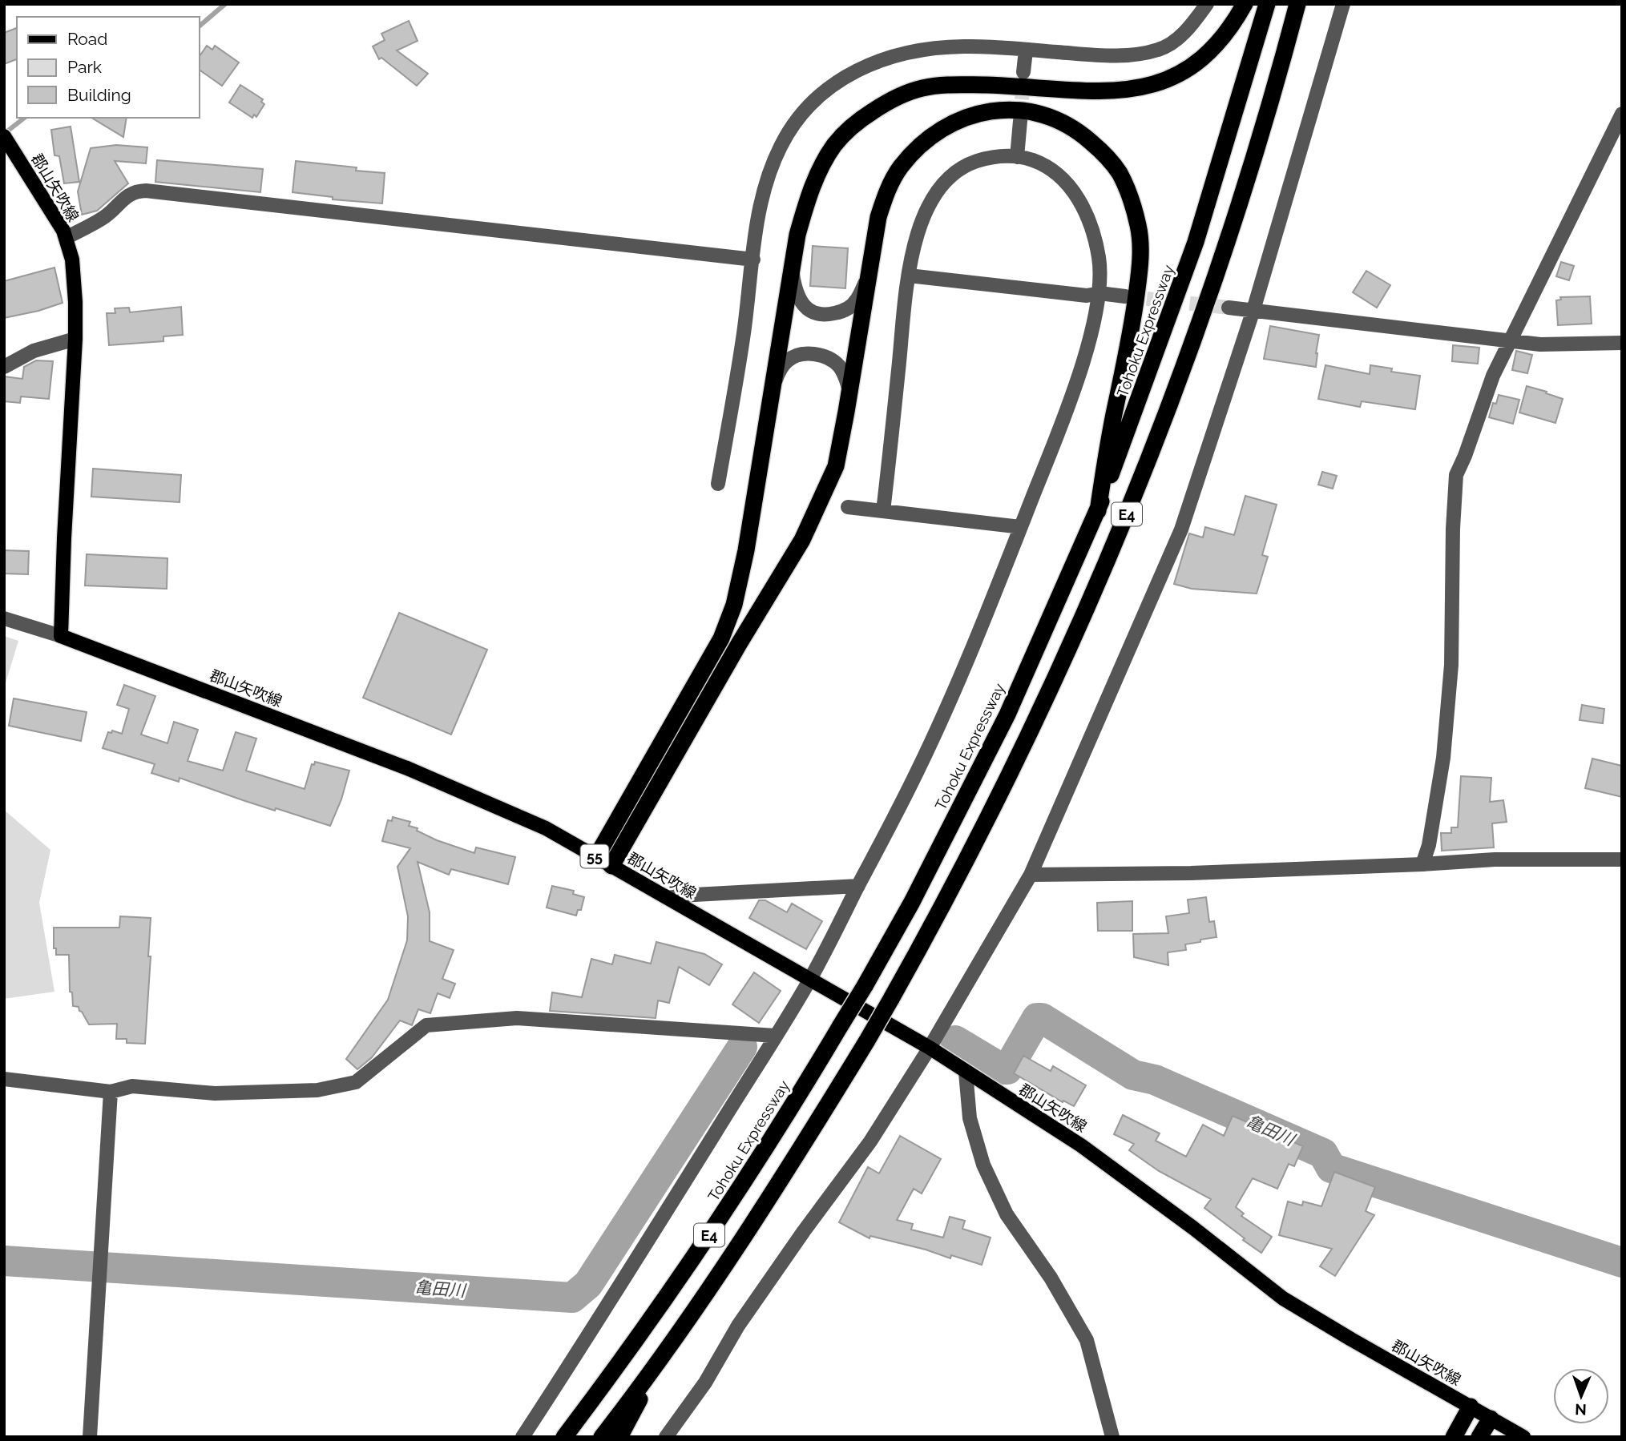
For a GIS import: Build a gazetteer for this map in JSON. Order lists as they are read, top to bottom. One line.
{"streets":{"highway":["Tohoku Expressway","E4"],"main road":["郡山矢吹線","55"]},"water":["亀田川"],"legend":["Road","Park","Building"],"north":"bottom"}
